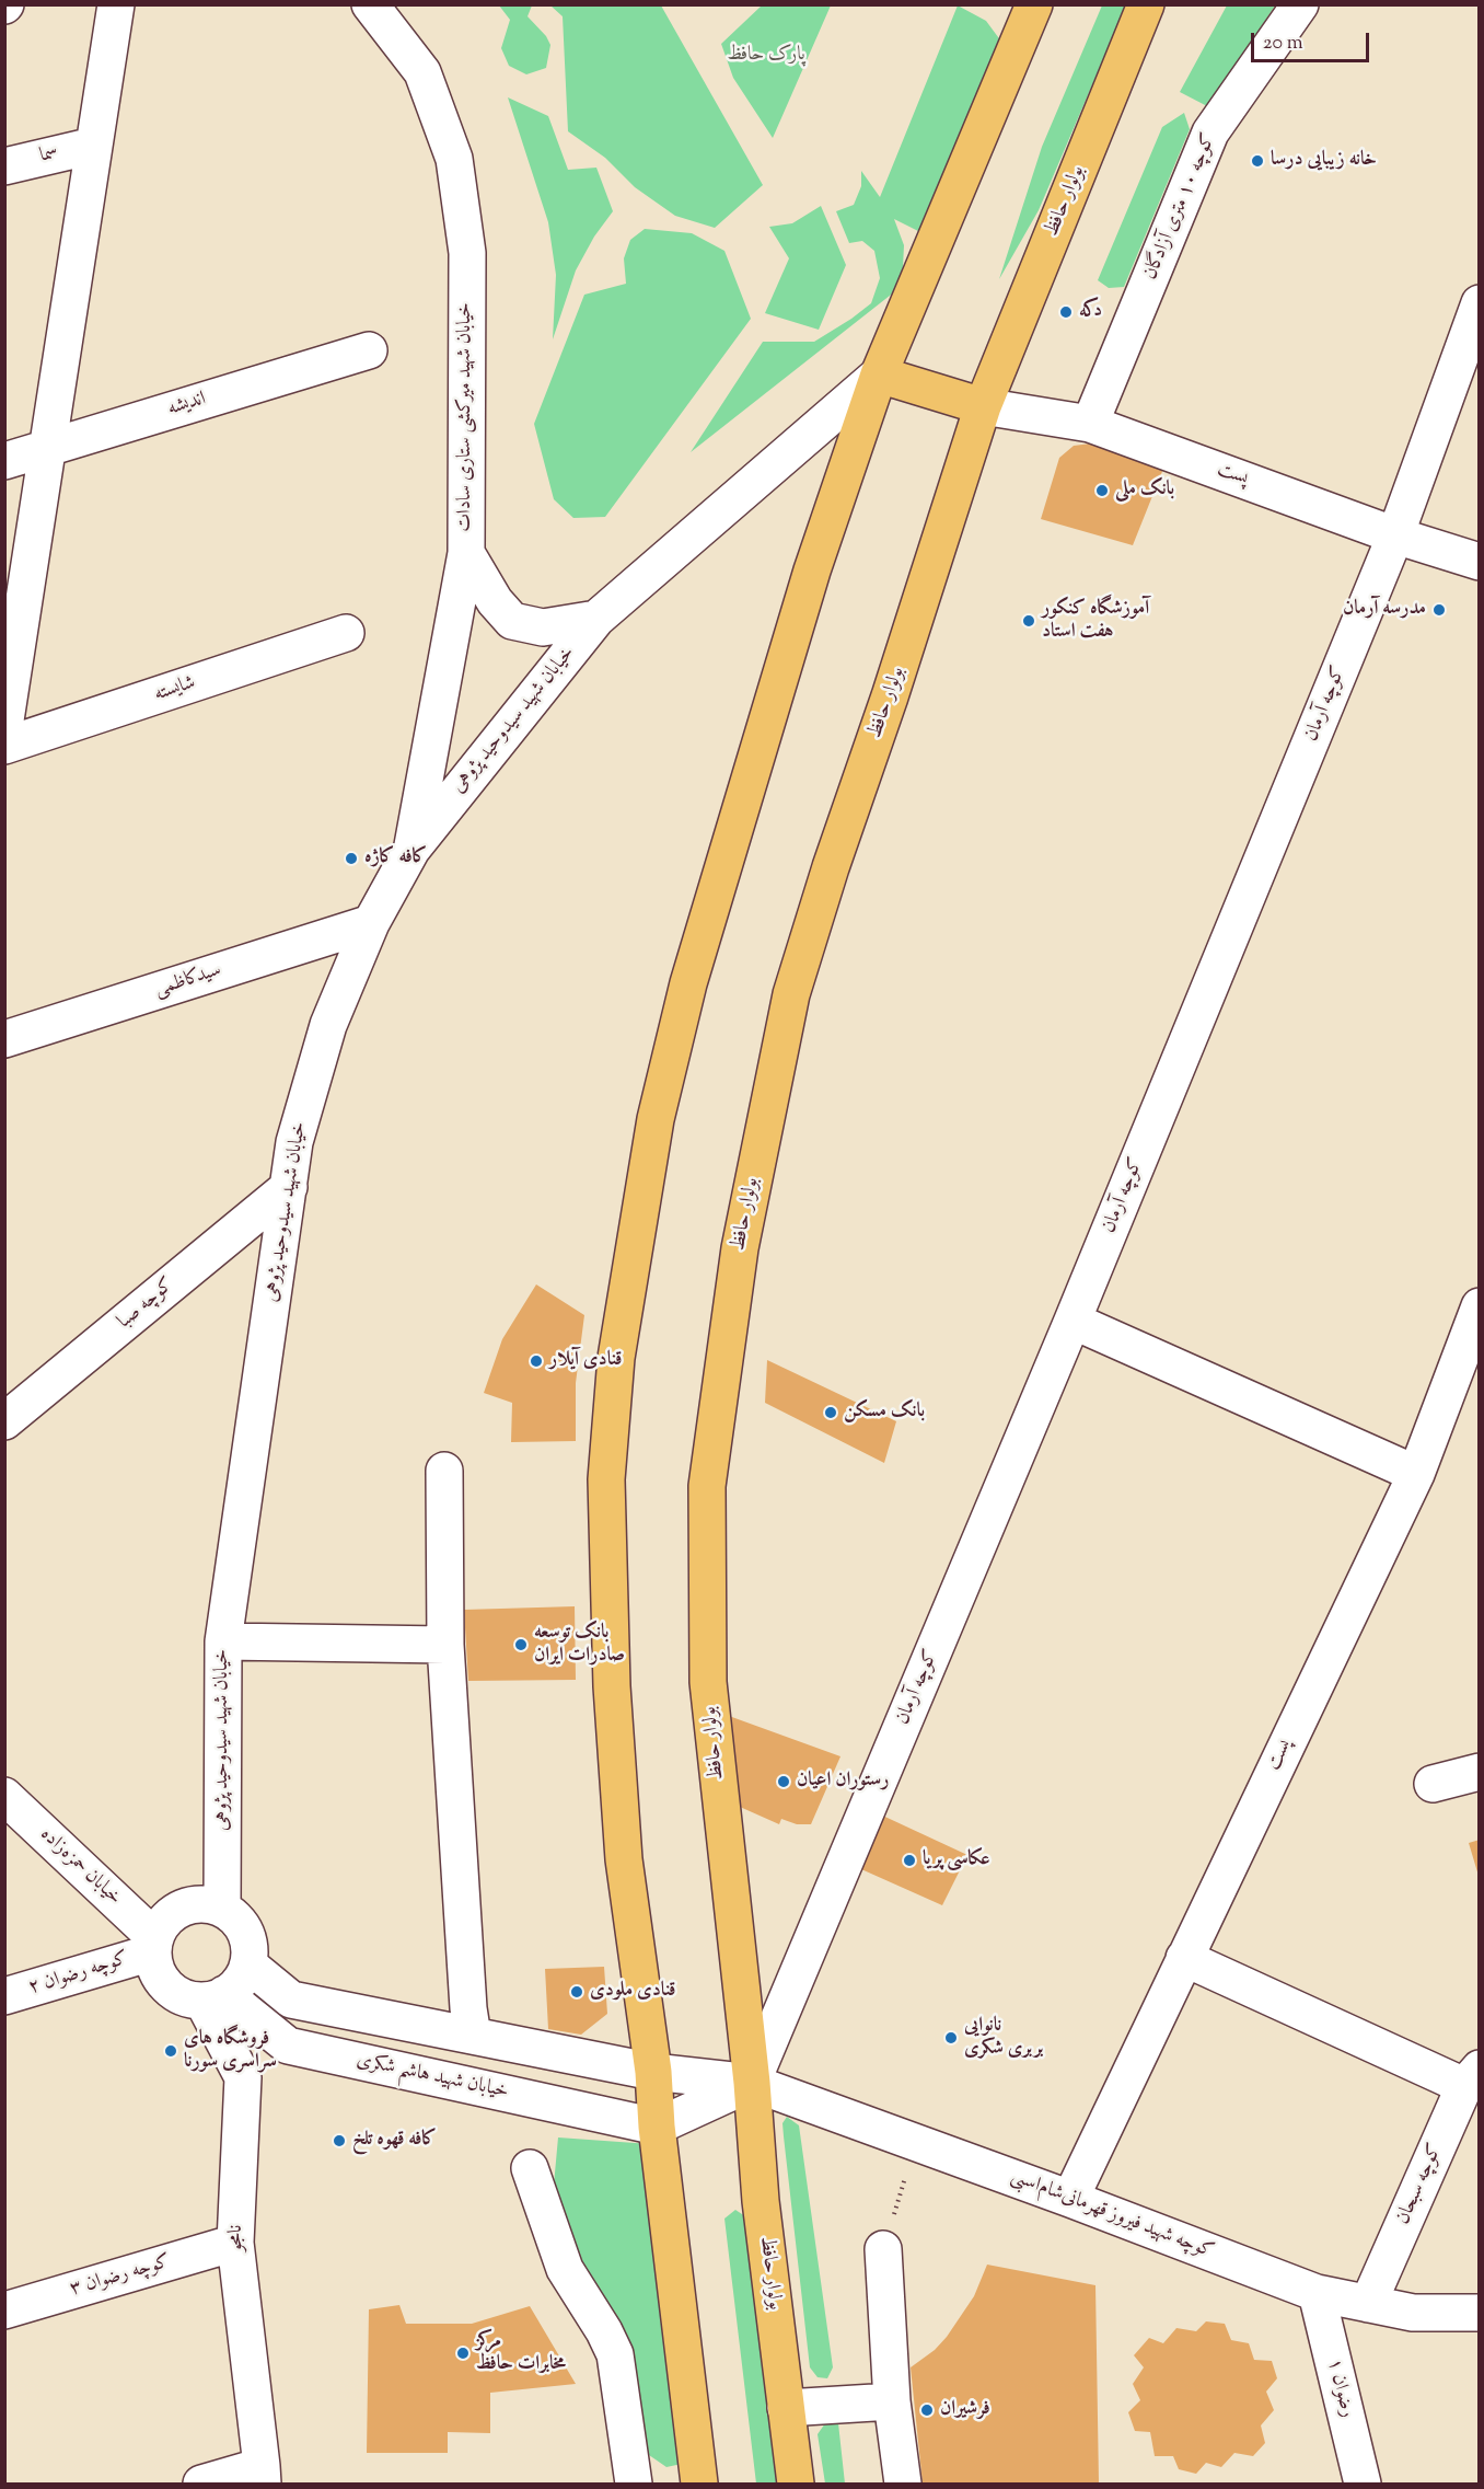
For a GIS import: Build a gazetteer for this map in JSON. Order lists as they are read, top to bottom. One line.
{"streets":{"main road":["بولوار حافظ"],"street":["سما","کوچه ۱۰ متری آزادگان","اندیشه","خیابان شهید میرکشی ستاری سادات","پست","شایسته","کوچه آرمان","خیابان شهید سیدوحید پژوهی","سیدکاظمی","کوچه صبا","خیابان حمزه‌زاده","کوچه رضوان ۲","خیابان شهید هاشم شکری","کوچه سبحان","کوچه شهید فیروز قهرمانی‌شام‌اسبی","نامجو","کوچه رضوان ۳","رضوان ۱"]},"crossings":[["بولوار حافظ","پست"],["بولوار حافظ","کوچه آرمان"],["بولوار حافظ","کوچه شهید فیروز قهرمانی‌شام‌اسبی"],["کوچه ۱۰ متری آزادگان","پست"],["خیابان شهید میرکشی ستاری سادات","خیابان شهید سیدوحید پژوهی"],["پست","کوچه آرمان"],["پست","کوچه شهید فیروز قهرمانی‌شام‌اسبی"],["کوچه آرمان","کوچه شهید فیروز قهرمانی‌شام‌اسبی"],["خیابان شهید سیدوحید پژوهی","سیدکاظمی"],["خیابان شهید سیدوحید پژوهی","کوچه صبا"],["خیابان شهید سیدوحید پژوهی","خیابان حمزه‌زاده"],["خیابان شهید سیدوحید پژوهی","کوچه رضوان ۲"],["خیابان شهید سیدوحید پژوهی","خیابان شهید هاشم شکری"],["خیابان شهید سیدوحید پژوهی","نامجو"],["خیابان حمزه‌زاده","کوچه رضوان ۲"],["خیابان حمزه‌زاده","خیابان شهید هاشم شکری"],["خیابان حمزه‌زاده","نامجو"],["کوچه رضوان ۲","خیابان شهید هاشم شکری"],["کوچه رضوان ۲","نامجو"],["خیابان شهید هاشم شکری","نامجو"],["کوچه سبحان","کوچه شهید فیروز قهرمانی‌شام‌اسبی"],["کوچه شهید فیروز قهرمانی‌شام‌اسبی","رضوان ۱"],["نامجو","کوچه رضوان ۳"]],"parks":["پارک حافظ"],"places":["خانه زیبایی درسا","دکه","بانک ملی","مدرسه آرمان","آموزشگاه کنکور هفت استاد","کافه کاژه","قنادی آیلار","بانک مسکن","بانک توسعه صادرات ایران","رستوران اعیان","عکاسی پریا","قنادی ملودی","نانوایی بربری شکری","فروشگاه های سراسری سورنا","کافه قهوه تلخ","مرکز مخابرات حافظ","فرشیران"],"scale_bar":"20 m"}
